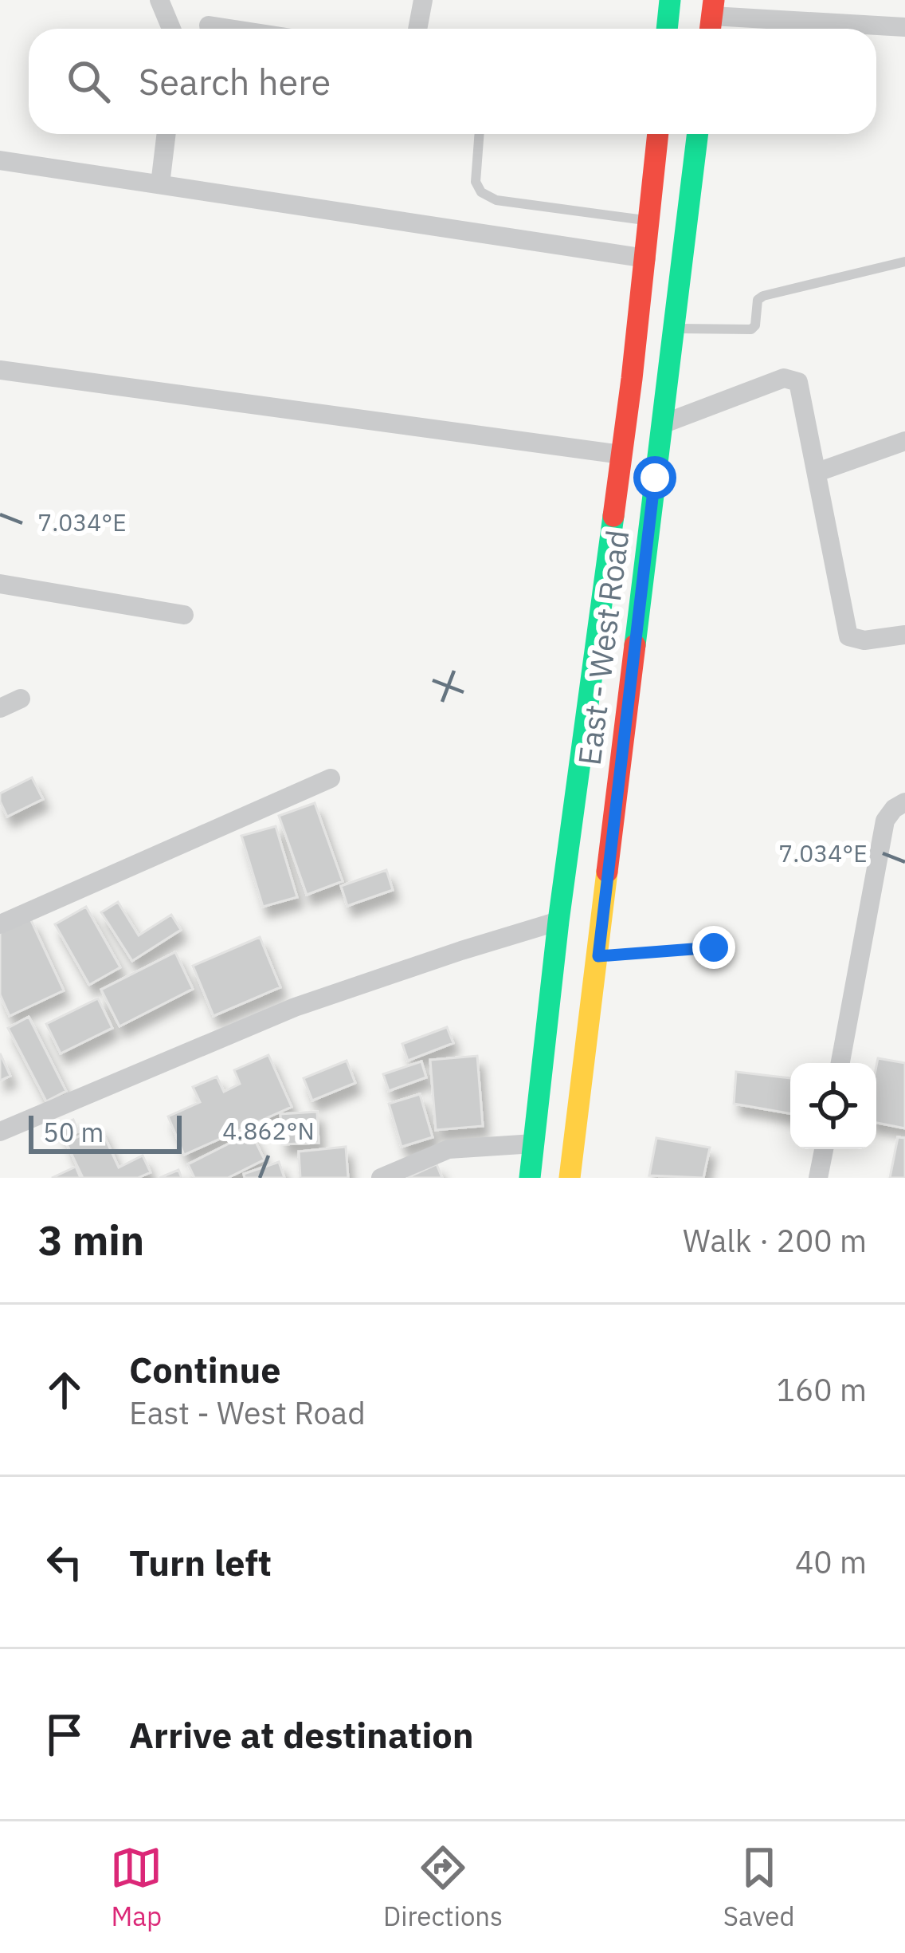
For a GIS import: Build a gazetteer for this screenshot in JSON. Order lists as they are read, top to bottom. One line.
{"streets":{"main road":["East - West Road"]},"scale_bar":"50 m","page":{"search":"Search here","scale":"50 m","heading":["3 min","Walk · 200 m"],"list":[["Continue","East - West Road","160 m"],["Turn left","40 m"],"Arrive at destination"],"nav":["Map","Directions","Saved"]},"coordinates":["7.034°E","4.862°N"]}
